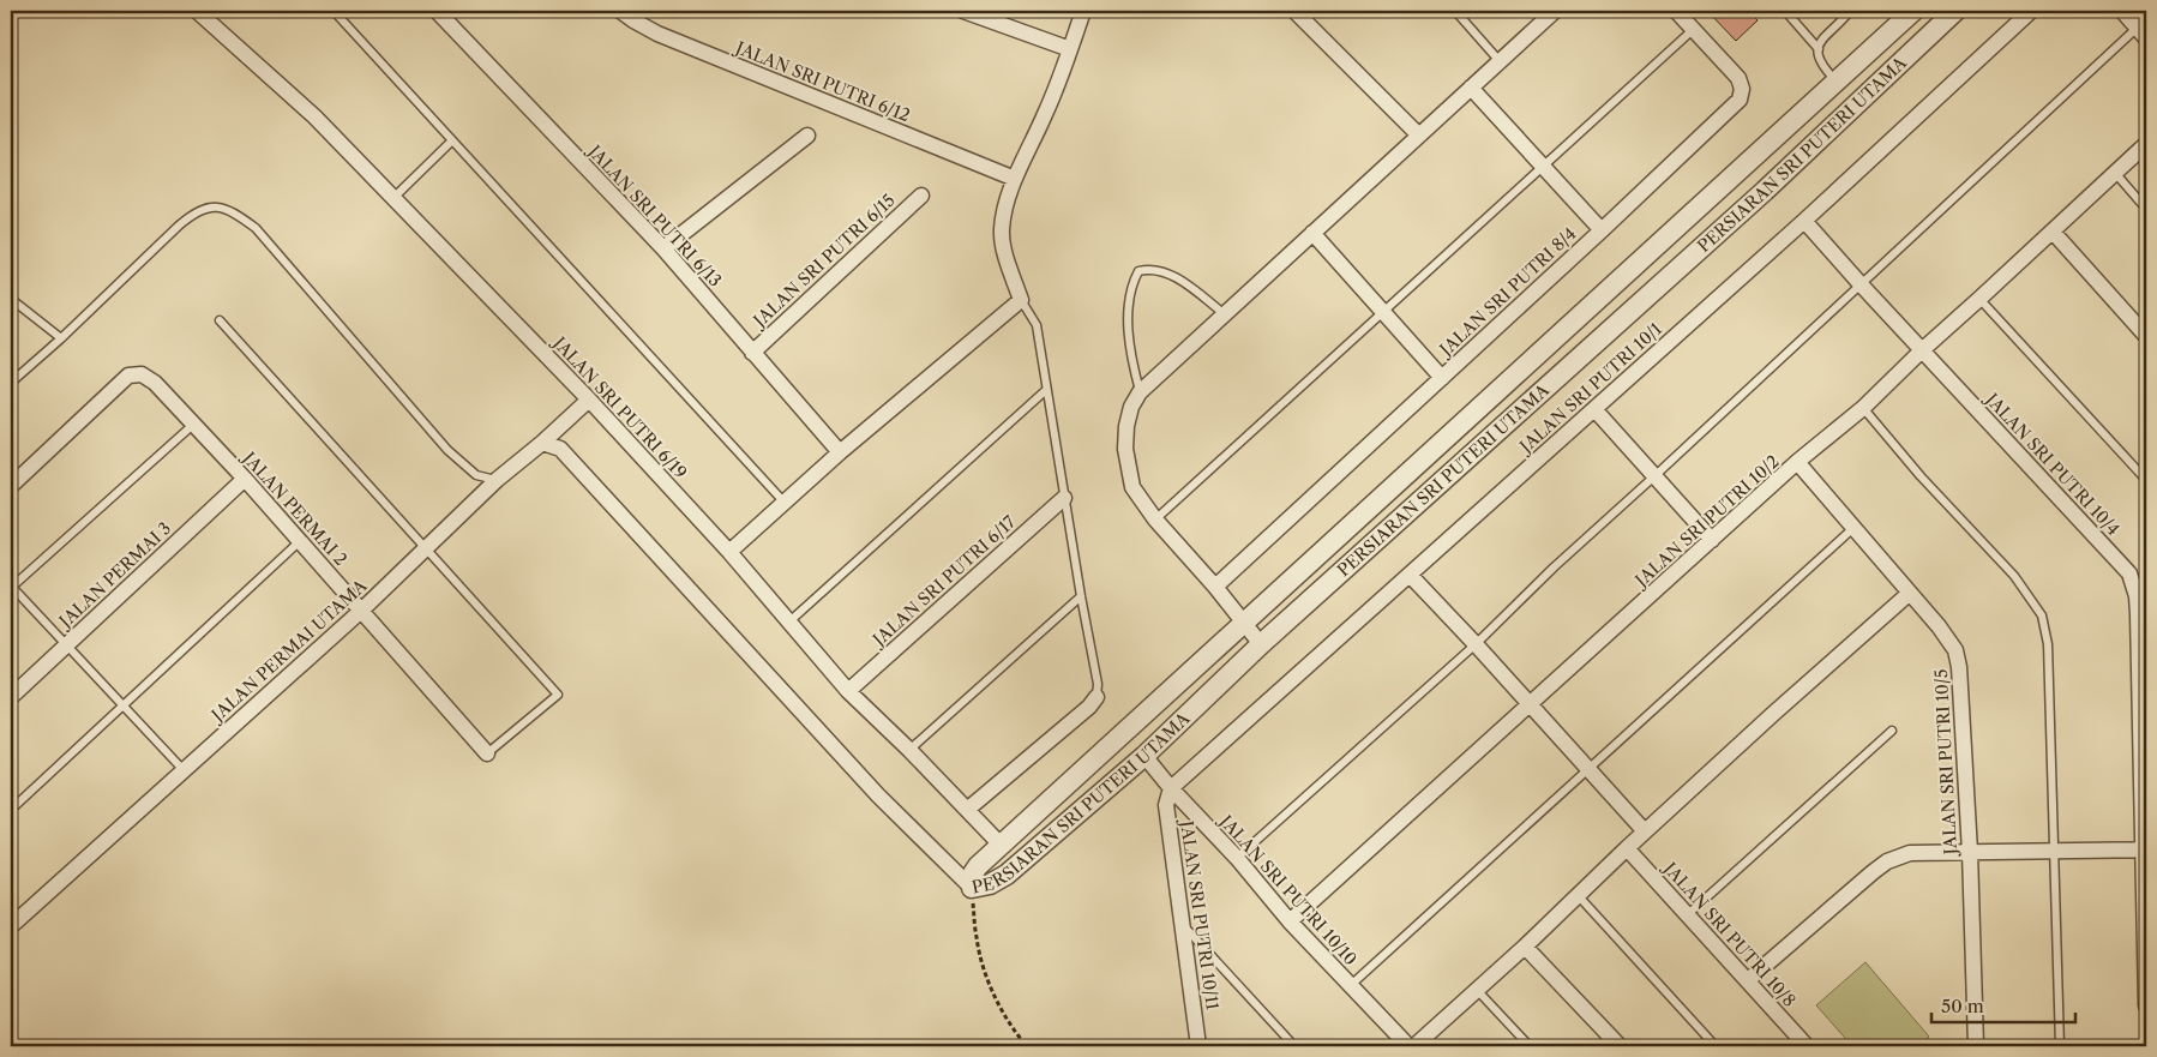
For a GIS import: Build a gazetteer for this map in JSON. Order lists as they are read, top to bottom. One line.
{"streets":{"street":["JALAN SRI PUTRI 6/12","PERSIARAN SRI PUTERI UTAMA","JALAN SRI PUTRI 6/13","JALAN SRI PUTRI 6/15","JALAN SRI PUTRI 8/4","JALAN SRI PUTRI 10/1","JALAN SRI PUTRI 6/19","JALAN SRI PUTRI 10/4","JALAN PERMAI 2","JALAN SRI PUTRI 10/2","JALAN PERMAI 3","JALAN SRI PUTRI 6/17","JALAN PERMAI UTAMA","JALAN SRI PUTRI 10/5","JALAN SRI PUTRI 10/10","JALAN SRI PUTRI 10/11","JALAN SRI PUTRI 10/8"]},"crossings":[["PERSIARAN SRI PUTERI UTAMA","JALAN SRI PUTRI 6/19"],["PERSIARAN SRI PUTERI UTAMA","JALAN SRI PUTRI 10/10"],["JALAN SRI PUTRI 6/13","JALAN SRI PUTRI 6/15"],["JALAN SRI PUTRI 10/1","JALAN SRI PUTRI 10/4"],["JALAN SRI PUTRI 10/1","JALAN SRI PUTRI 10/10"],["JALAN SRI PUTRI 10/1","JALAN SRI PUTRI 10/11"],["JALAN SRI PUTRI 6/19","JALAN SRI PUTRI 6/17"],["JALAN SRI PUTRI 6/19","JALAN PERMAI UTAMA"],["JALAN SRI PUTRI 10/4","JALAN SRI PUTRI 10/2"],["JALAN PERMAI 2","JALAN PERMAI 3"],["JALAN PERMAI 2","JALAN PERMAI UTAMA"],["JALAN SRI PUTRI 10/2","JALAN SRI PUTRI 10/5"],["JALAN SRI PUTRI 10/2","JALAN SRI PUTRI 10/10"],["JALAN SRI PUTRI 10/10","JALAN SRI PUTRI 10/11"]],"scale_bar":"50 m"}
